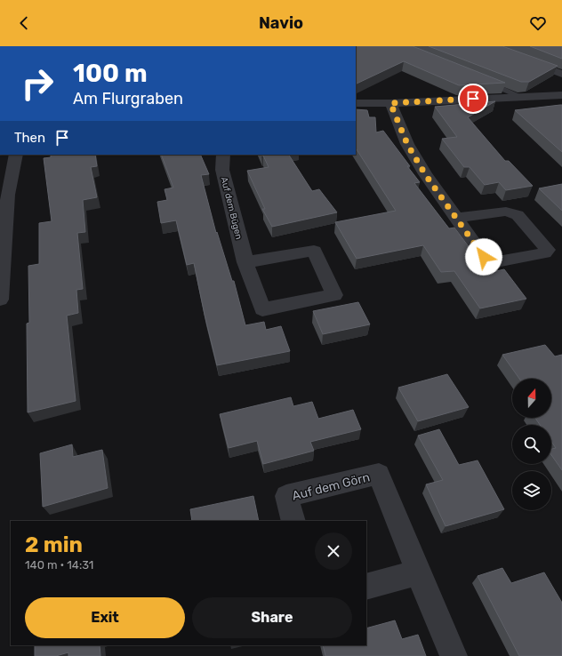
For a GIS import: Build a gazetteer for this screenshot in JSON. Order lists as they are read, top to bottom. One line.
{"streets":{"street":["Auf dem Bügen","Auf dem Görn"]},"north":"top","page":{"header":"Navio","turn":["100 m","Am Flurgraben"],"then":"Then","heading":["2 min","140 m · 14:31"],"buttons":["Exit","Share"]}}
